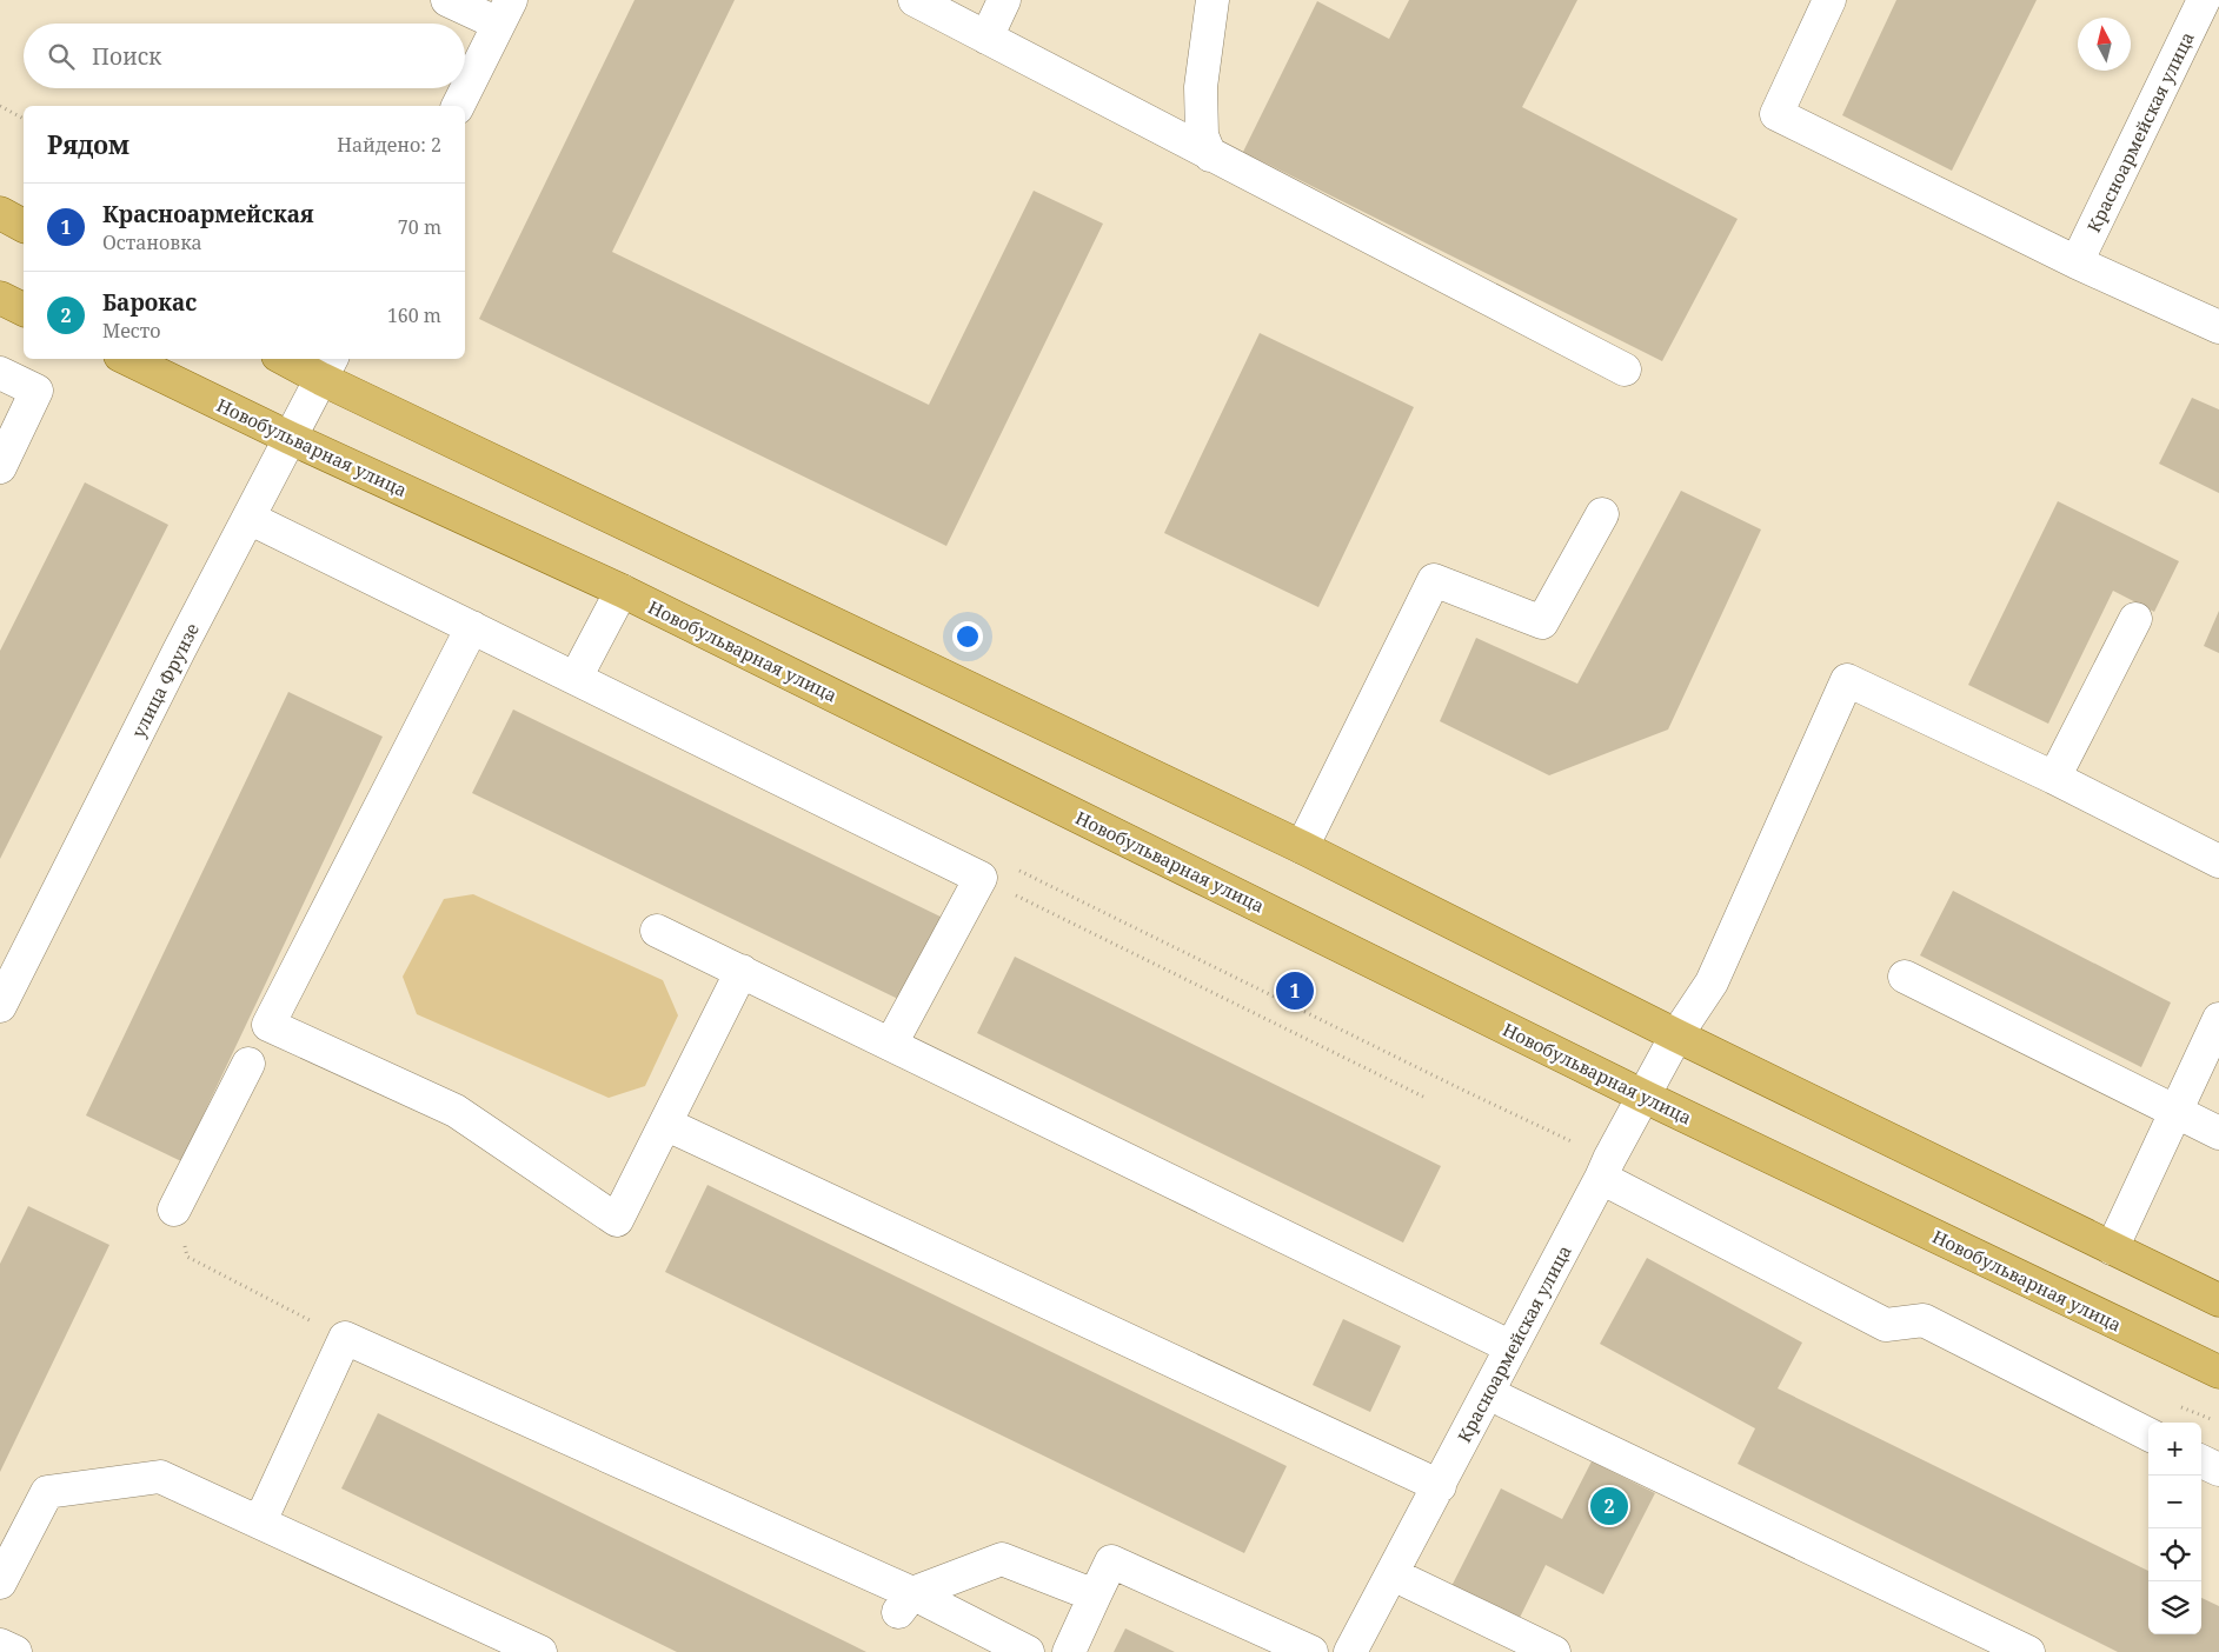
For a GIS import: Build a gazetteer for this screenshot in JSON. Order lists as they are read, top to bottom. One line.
{"streets":{"main road":["Новобульварная улица"],"street":["Красноармейская улица","улица Фрунзе"]},"crossings":[["Красноармейская улица","Новобульварная улица"],["Новобульварная улица","улица Фрунзе"]],"north":"top","page":{"search":"Поиск","heading":["Рядом","Найдено: 2"],"list":[{"mark":"1","name":"Красноармейская","note":"Остановка","value":"70 m"},{"mark":"2","name":"Барокас","note":"Место","value":"160 m"}],"pins":["1","2"],"map_buttons":["+","−"]}}
